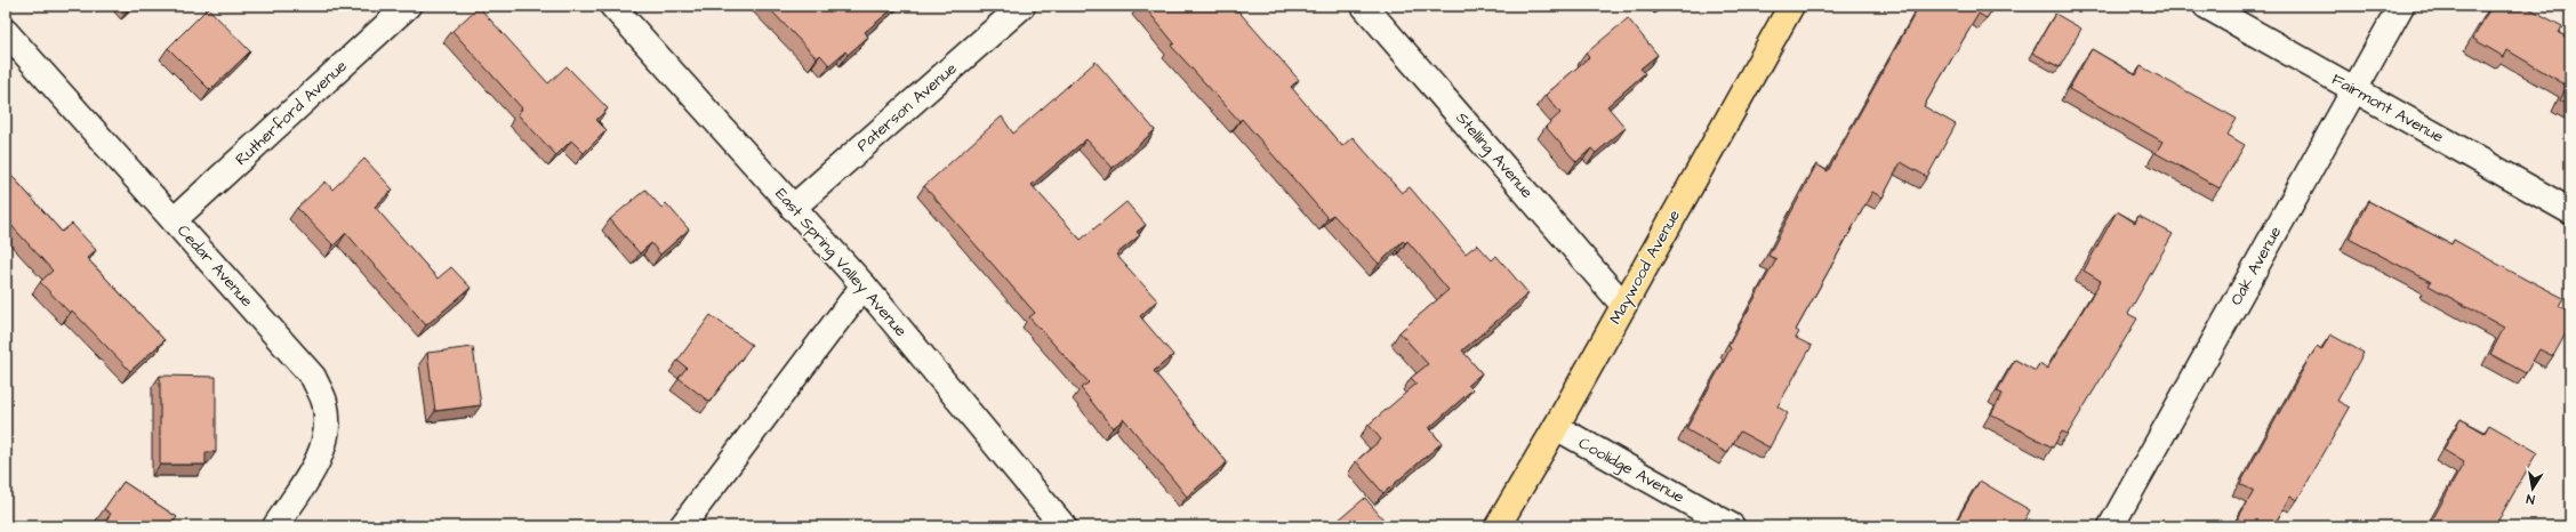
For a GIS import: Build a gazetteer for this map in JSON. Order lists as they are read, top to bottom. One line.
{"streets":{"main road":["Maywood Avenue"],"street":["Paterson Avenue","Fairmont Avenue","Rutherford Avenue","Stelling Avenue","East Spring Valley Avenue","Cedar Avenue","Oak Avenue","Coolidge Avenue"]},"crossings":[["Paterson Avenue","East Spring Valley Avenue"],["Fairmont Avenue","Oak Avenue"],["Rutherford Avenue","Cedar Avenue"],["Stelling Avenue","Maywood Avenue"],["Maywood Avenue","Coolidge Avenue"]],"north":"bottom"}
